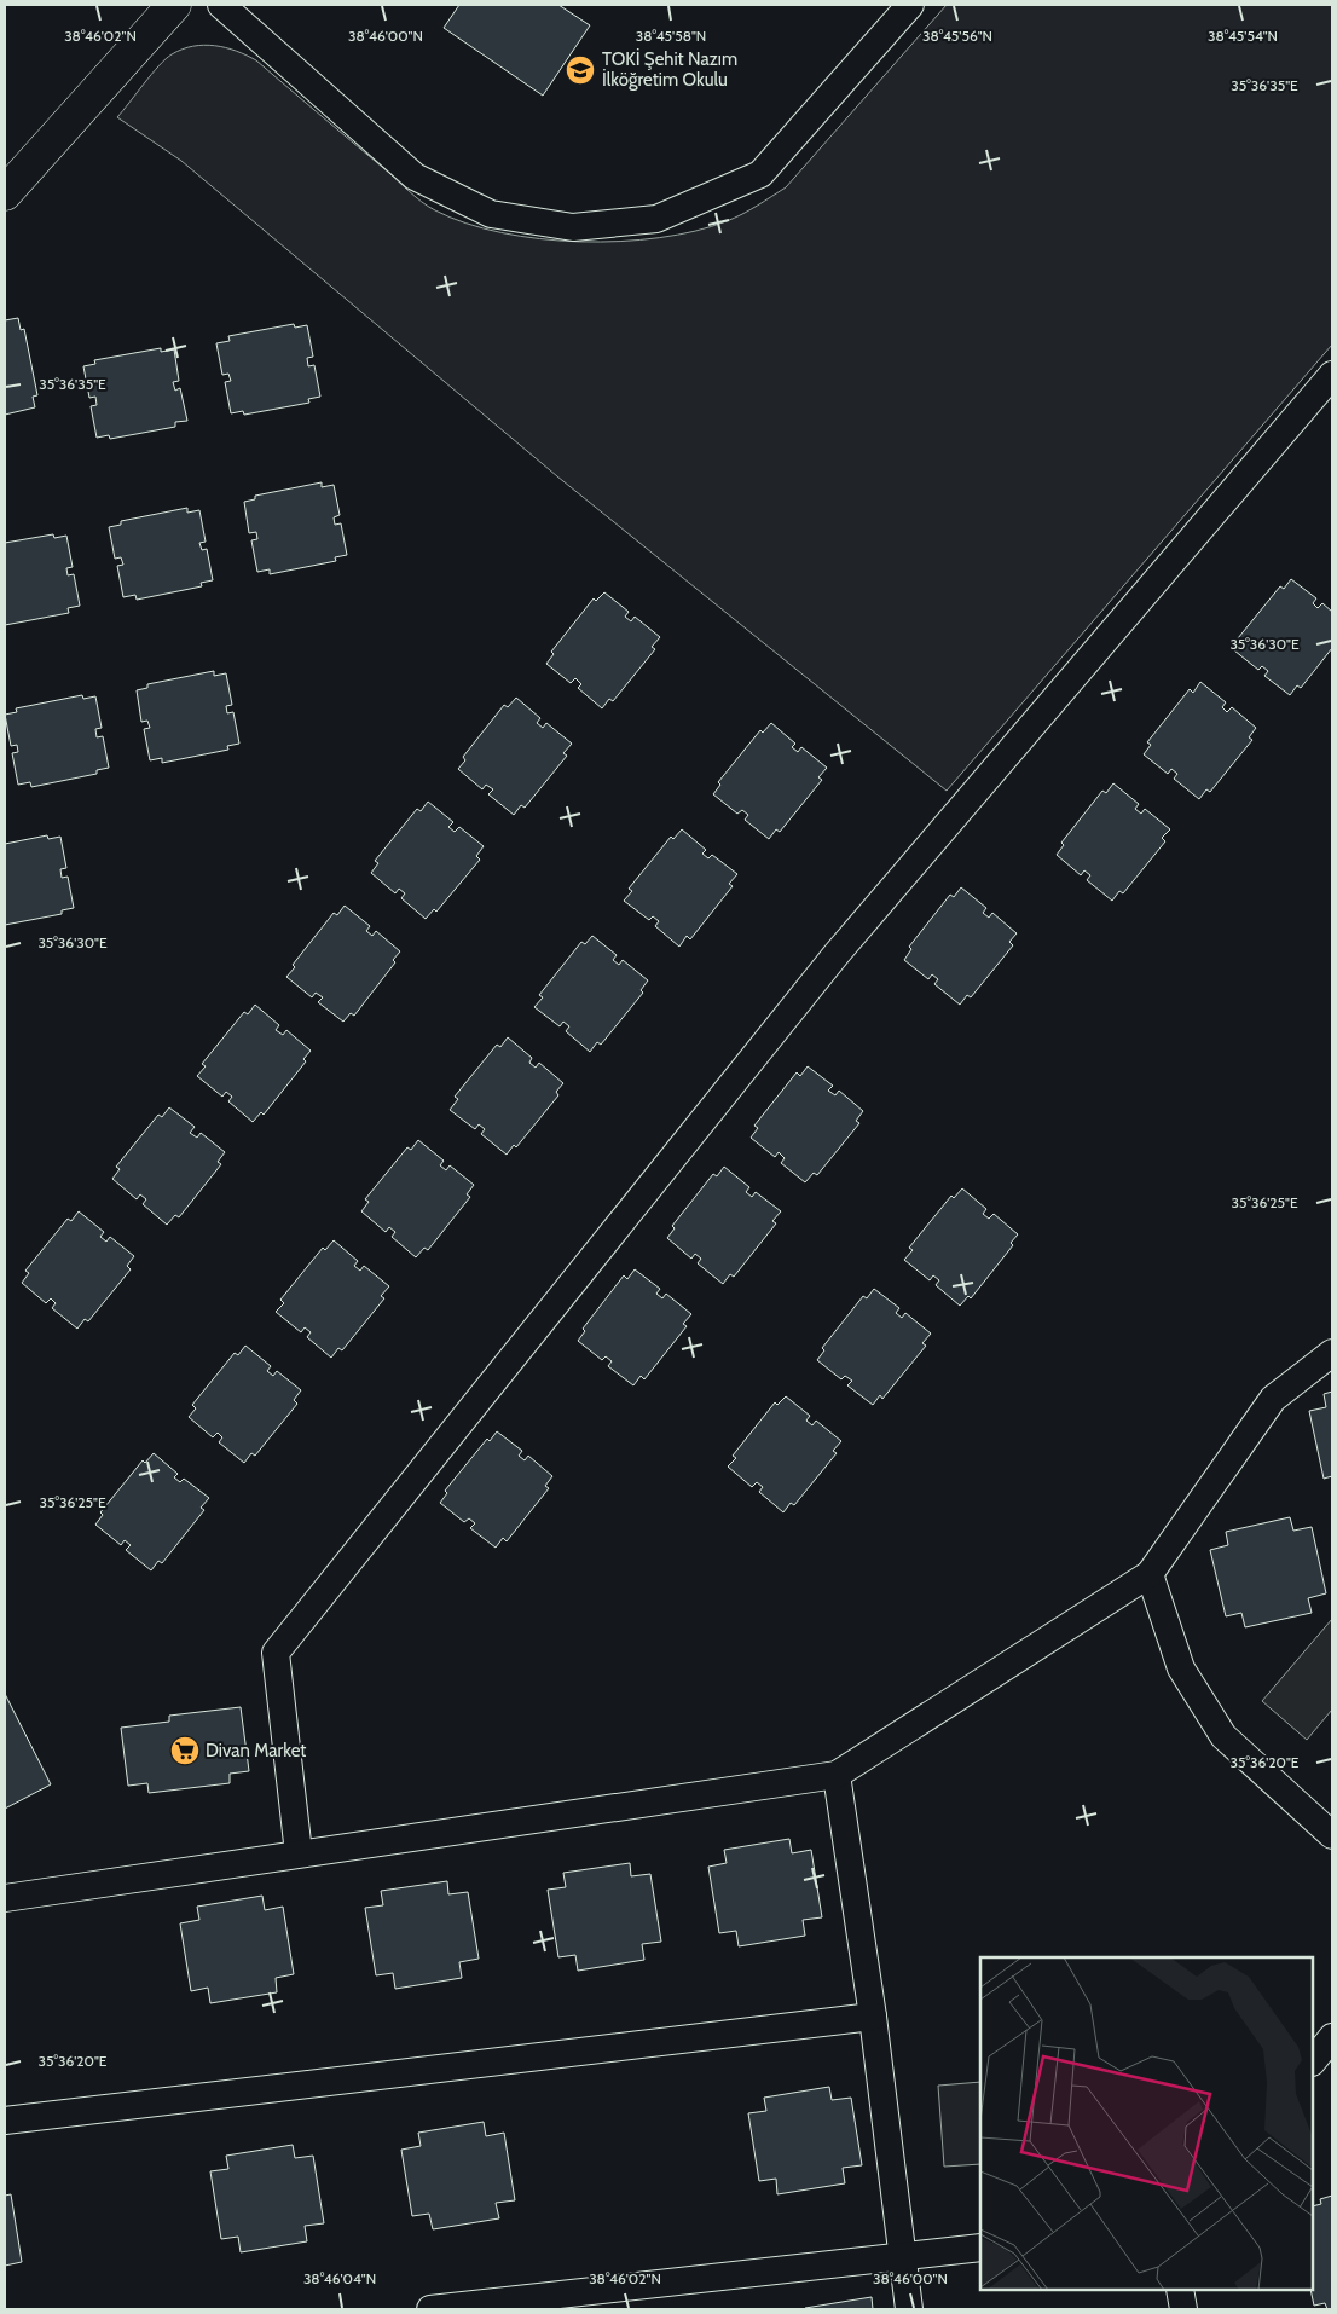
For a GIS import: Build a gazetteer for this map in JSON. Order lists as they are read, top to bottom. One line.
{"places":{"school or university":["TOKİ Şehit Nazım İlköğretim Okulu"],"supermarket":["Divan Market"]},"coordinates":["38°46'02\"N","38°46'00\"N","38°45'58\"N","38°45'56\"N","38°45'54\"N","35°36'35\"E","35°36'30\"E","35°36'25\"E","35°36'20\"E","38°46'04\"N"]}
